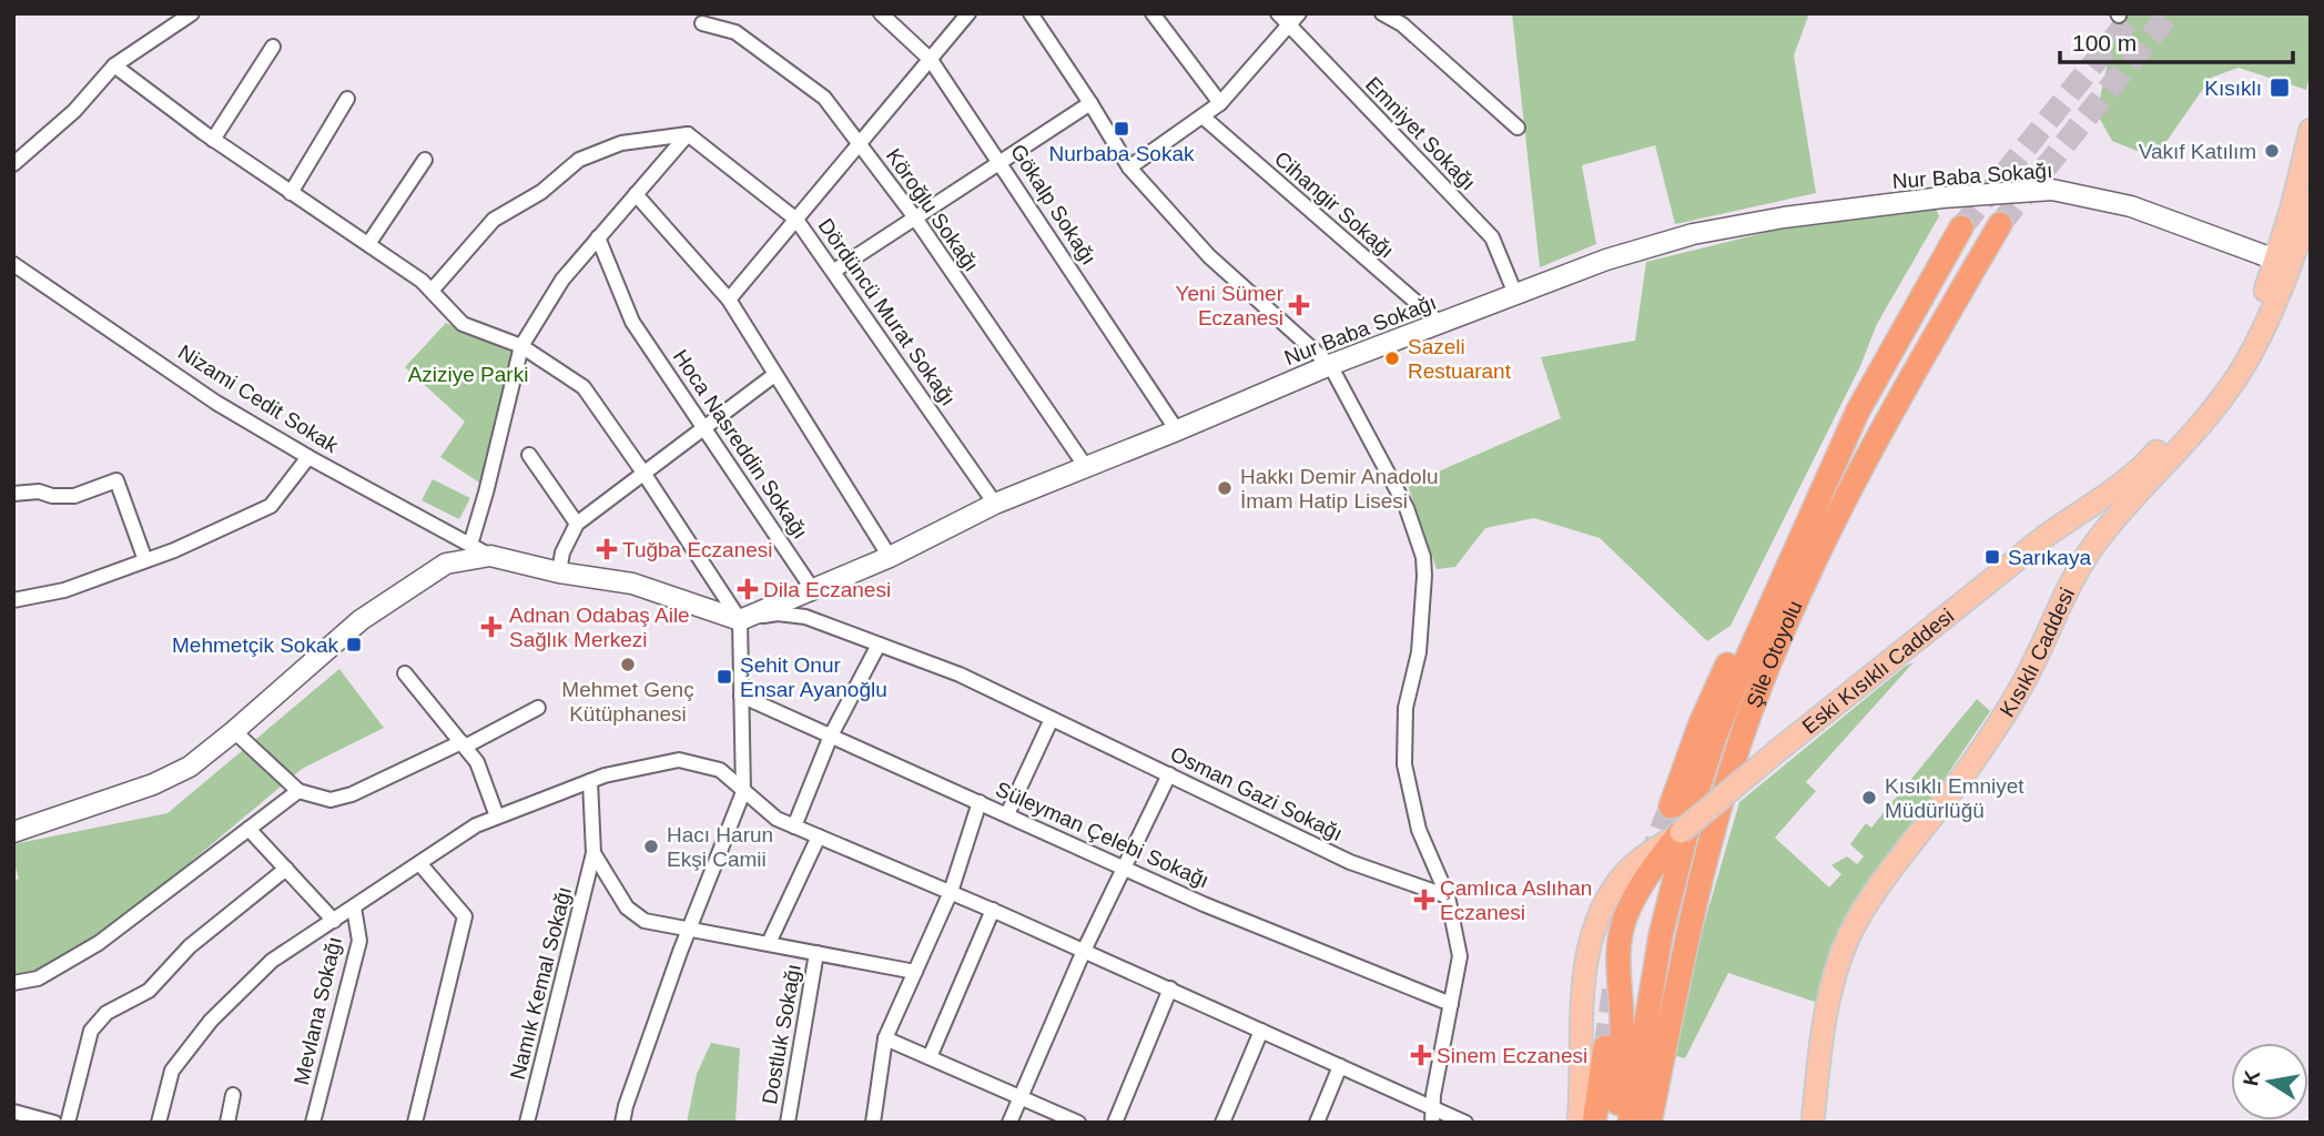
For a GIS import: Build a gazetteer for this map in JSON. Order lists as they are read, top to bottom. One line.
{"streets":{"highway":["Şile Otoyolu"],"main road":["Nur Baba Sokağı","Kısıklı Caddesi","Eski Kısıklı Caddesi"],"street":["Emniyet Sokağı","Gökalp Sokağı","Cihangir Sokağı","Köroğlu Sokağı","Dördüncü Murat Sokağı","Nizami Cedit Sokak","Hoca Nasreddin Sokağı","Osman Gazi Sokağı","Süleyman Çelebi Sokağı","Namık Kemal Sokağı","Mevlana Sokağı","Dostluk Sokağı"]},"crossings":[["Emniyet Sokağı","Nur Baba Sokağı"],["Nur Baba Sokağı","Gökalp Sokağı"],["Nur Baba Sokağı","Cihangir Sokağı"],["Nur Baba Sokağı","Köroğlu Sokağı"],["Nur Baba Sokağı","Dördüncü Murat Sokağı"],["Nur Baba Sokağı","Hoca Nasreddin Sokağı"],["Nur Baba Sokağı","Kısıklı Caddesi"],["Nur Baba Sokağı","Eski Kısıklı Caddesi"],["Nur Baba Sokağı","Osman Gazi Sokağı"],["Kısıklı Caddesi","Eski Kısıklı Caddesi"]],"parks":["Aziziye Parki"],"places":{"transit":["Kısıklı","Nurbaba Sokak","Sarıkaya","Mehmetçik Sokak","Şehit Onur Ensar Ayanoğlu"],"other":["Vakıf Katılım","Sazeli Restuarant","Hakkı Demir Anadolu İmam Hatip Lisesi","Mehmet Genç Kütüphanesi","Kısıklı Emniyet Müdürlüğü","Hacı Harun Ekşi Camii"],"health":["Yeni Sümer Eczanesi","Tuğba Eczanesi","Dila Eczanesi","Adnan Odabaş Aile Sağlık Merkezi","Çamlıca Aslıhan Eczanesi","Sinem Eczanesi"]},"scale_bar":"100 m","north":"left"}
